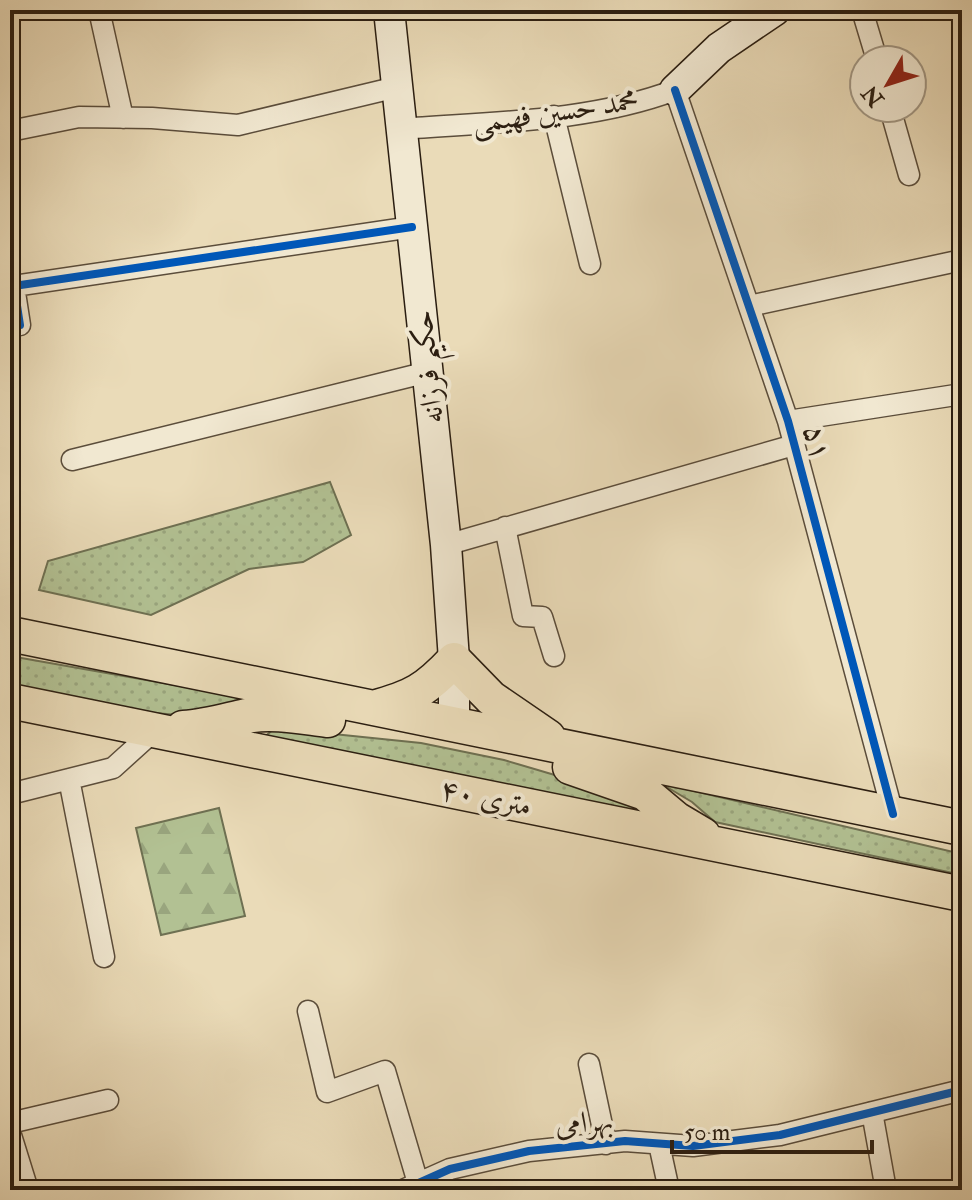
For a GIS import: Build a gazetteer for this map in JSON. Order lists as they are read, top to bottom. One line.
{"streets":{"main road":["محمد حسین فهیمی","حکیم فرزانه","۴۰ متری"],"street":["۵۱","بهرامی"]},"crossings":[["محمد حسین فهیمی","حکیم فرزانه"],["محمد حسین فهیمی","۵۱"]],"scale_bar":"50 m","north":"bottom left"}
